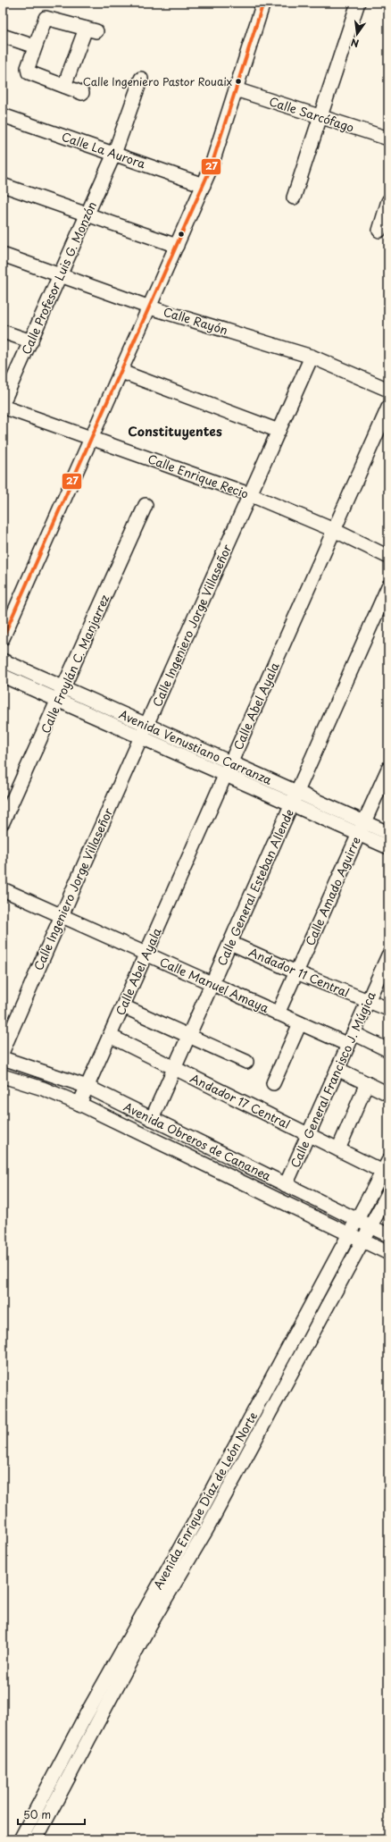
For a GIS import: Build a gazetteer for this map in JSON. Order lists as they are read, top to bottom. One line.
{"streets":{"street":["Calle Sarcófago","Calle La Aurora","Calle Profesor Luis G. Monzón","Calle Rayón","Calle Enrique Recio","Calle Ingeniero Jorge Villaseñor","Calle Froylán C. Manjarrez","Calle Abel Ayala","Avenida Venustiano Carranza","Calle General Esteban Allende","Calle Amado Aguirre","Andador 11 Central","Calle Manuel Amaya","Calle General Francisco J. Múgica","Andador 17 Central","Avenida Obreros de Cananea","Avenida Enrique Díaz de León Norte"]},"crossings":[["Calle La Aurora","Calle Profesor Luis G. Monzón"],["Calle Profesor Luis G. Monzón","Calle Rayón"],["Calle Rayón","Calle Ingeniero Jorge Villaseñor"],["Calle Enrique Recio","Calle Ingeniero Jorge Villaseñor"],["Calle Enrique Recio","Calle Abel Ayala"],["Calle Ingeniero Jorge Villaseñor","Avenida Venustiano Carranza"],["Calle Ingeniero Jorge Villaseñor","Calle Manuel Amaya"],["Calle Froylán C. Manjarrez","Avenida Venustiano Carranza"],["Calle Abel Ayala","Avenida Venustiano Carranza"],["Calle Abel Ayala","Calle Manuel Amaya"],["Calle Abel Ayala","Andador 17 Central"],["Calle Abel Ayala","Avenida Obreros de Cananea"],["Avenida Venustiano Carranza","Calle General Esteban Allende"],["Avenida Venustiano Carranza","Calle Amado Aguirre"],["Calle General Esteban Allende","Andador 11 Central"],["Calle General Esteban Allende","Calle Manuel Amaya"],["Calle General Esteban Allende","Andador 17 Central"],["Calle General Esteban Allende","Avenida Obreros de Cananea"],["Calle Amado Aguirre","Andador 11 Central"],["Calle Amado Aguirre","Calle Manuel Amaya"],["Andador 11 Central","Calle General Francisco J. Múgica"],["Calle Manuel Amaya","Calle General Francisco J. Múgica"],["Calle General Francisco J. Múgica","Andador 17 Central"],["Calle General Francisco J. Múgica","Avenida Obreros de Cananea"],["Andador 17 Central","Avenida Enrique Díaz de León Norte"],["Avenida Obreros de Cananea","Avenida Enrique Díaz de León Norte"]],"districts":["Constituyentes"],"places":["Calle Ingeniero Pastor Rouaix"],"lines":["transit line 27"],"scale_bar":"50 m","north":"bottom"}
